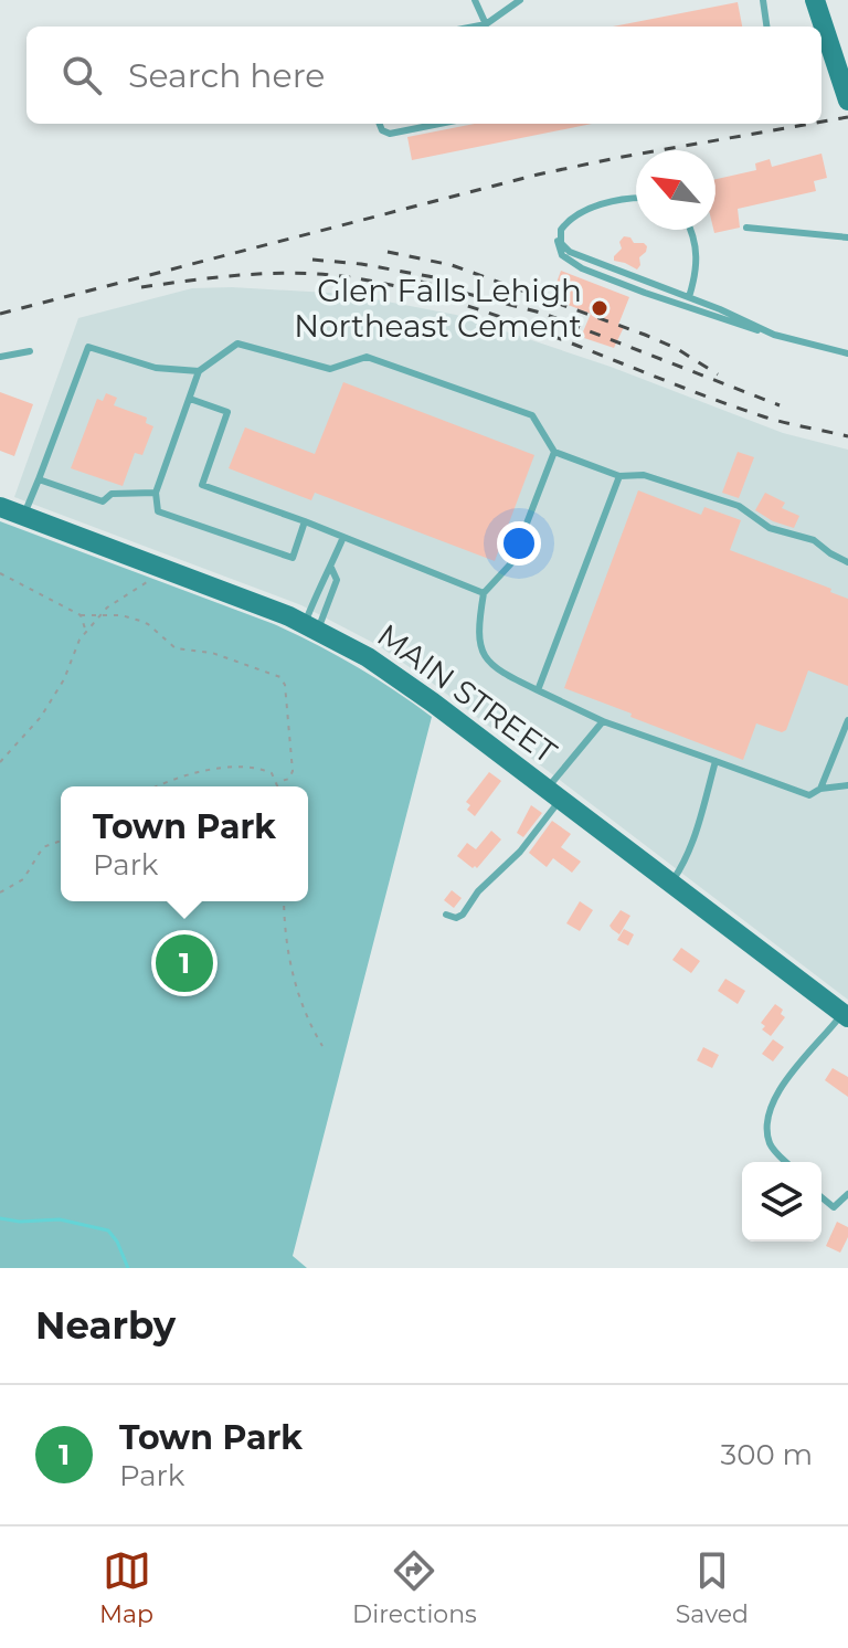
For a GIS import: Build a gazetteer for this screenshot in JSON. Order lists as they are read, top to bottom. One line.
{"streets":{"main road":["MAIN STREET"]},"places":["Glen Falls Lehigh Northeast Cement"],"north":"top left","page":{"search":"Search here","popup":["Town Park","Park"],"pins":"1","heading":"Nearby","list":[{"mark":"1","name":"Town Park","note":"Park","value":"300 m"}],"nav":["Map","Directions","Saved"]}}
